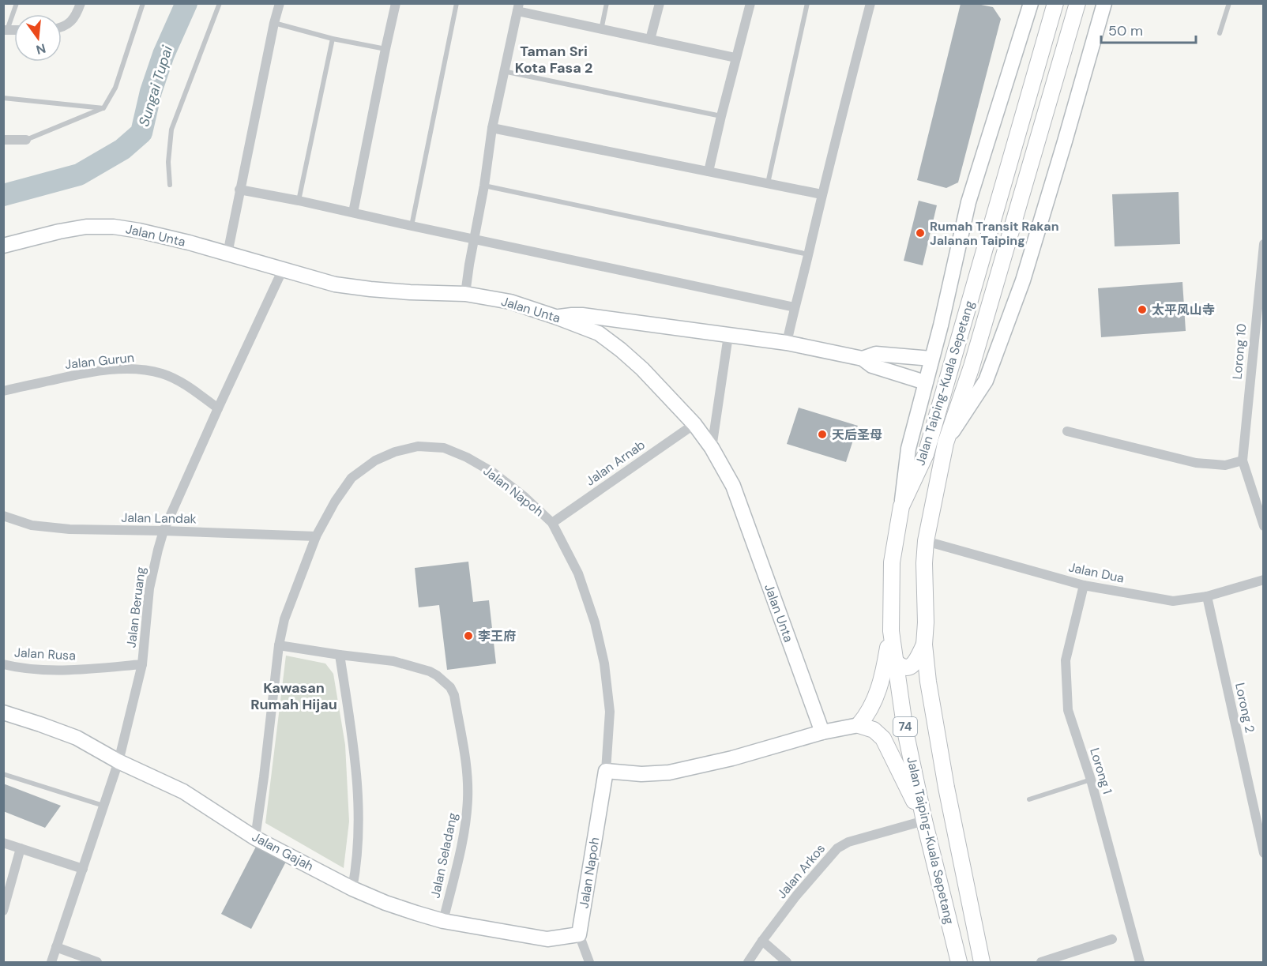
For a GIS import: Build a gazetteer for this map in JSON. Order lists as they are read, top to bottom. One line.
{"streets":{"main road":["Jalan Unta","Jalan Taiping-Kuala Sepetang","Jalan Napoh","74","Jalan Gajah"],"street":["Lorong 10","Jalan Gurun","Jalan Arnab","Jalan Landak","Jalan Dua","Jalan Beruang","Jalan Rusa","Lorong 2","Lorong 1","Jalan Seladang","Jalan Arkos"]},"crossings":[["Jalan Unta","Jalan Arnab"],["Jalan Unta","Jalan Beruang"],["Jalan Gurun","Jalan Beruang"],["Jalan Taiping-Kuala Sepetang","Jalan Dua"],["Jalan Taiping-Kuala Sepetang","Jalan Arkos"],["Jalan Arnab","Jalan Napoh"],["Jalan Napoh","Jalan Landak"],["Jalan Napoh","Jalan Gajah"],["Jalan Napoh","Jalan Seladang"],["Jalan Landak","Jalan Beruang"],["Jalan Dua","Lorong 2"],["Jalan Dua","Lorong 1"],["Jalan Beruang","Jalan Rusa"],["Jalan Beruang","Jalan Gajah"],["Jalan Gajah","Jalan Seladang"]],"districts":["Taman Sri Kota Fasa 2","Kawasan Rumah Hijau"],"water":["Sungai Tupai"],"places":["Rumah Transit Rakan Jalanan Taiping","太平风山寺","天后圣母","李王府"],"scale_bar":"50 m","north":"bottom"}
